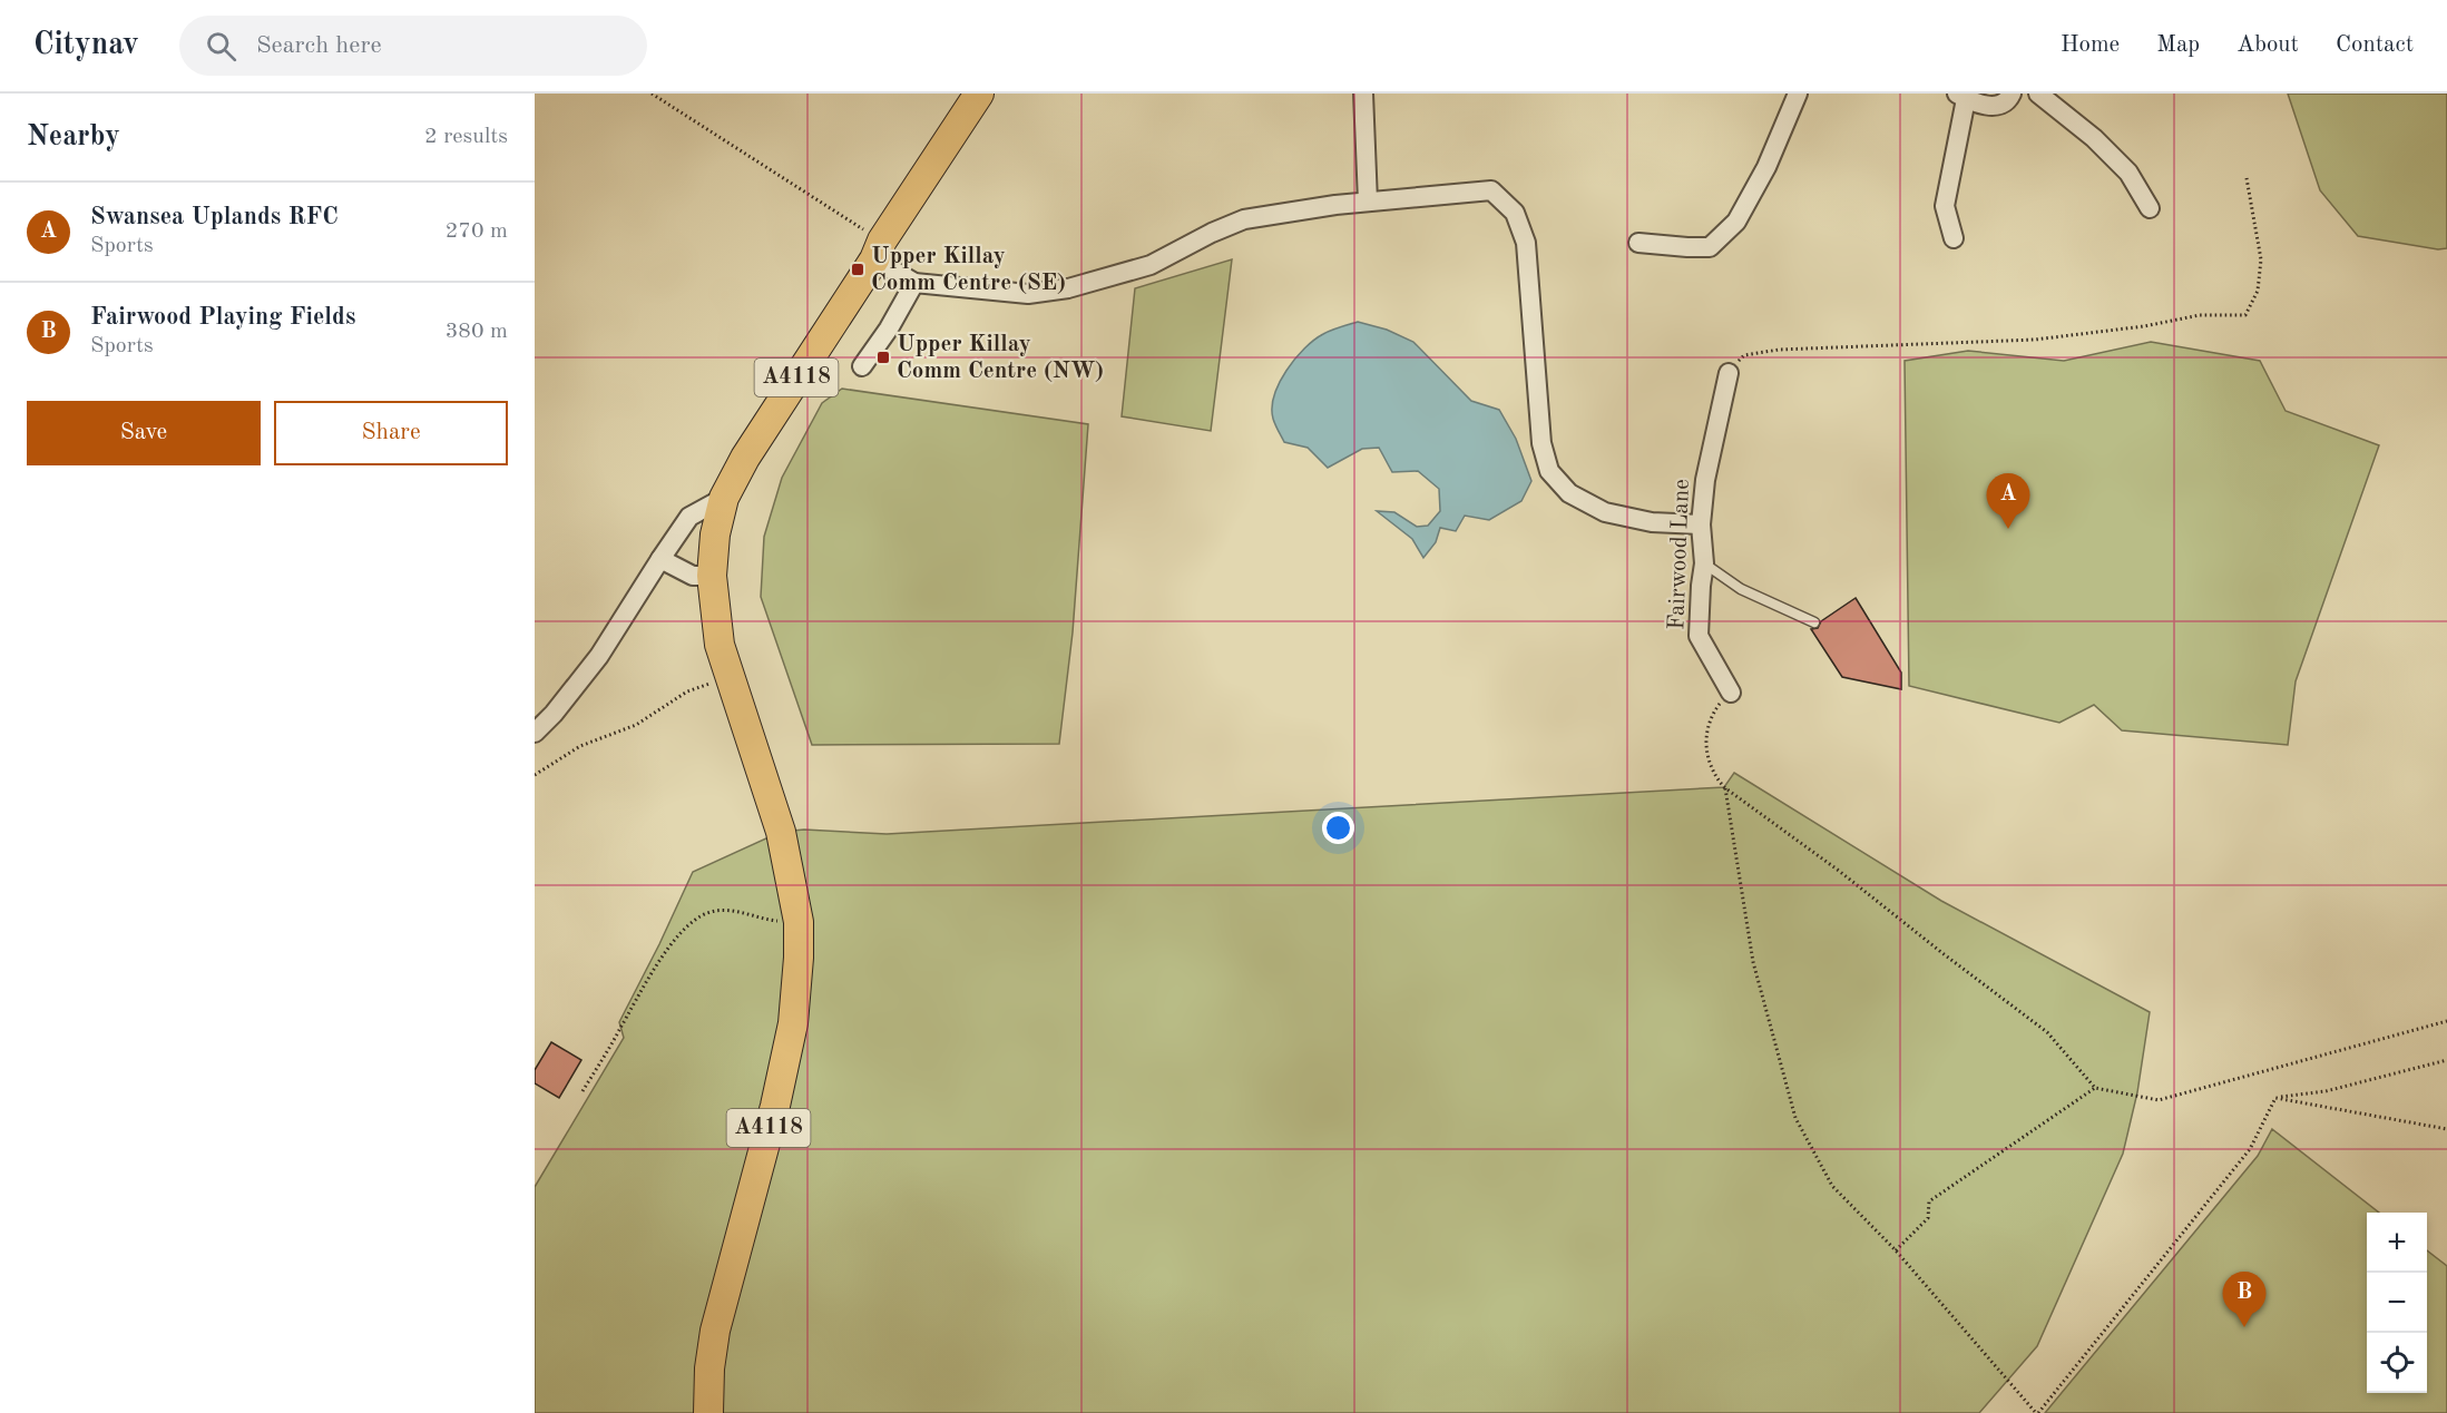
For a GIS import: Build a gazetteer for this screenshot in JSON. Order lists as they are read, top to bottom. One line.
{"streets":{"main road":["A4118"],"street":["Fairwood Lane"]},"places":{"transit":["Upper Killay Comm Centre (SE)","Upper Killay Comm Centre (NW)"]},"page":{"header":"Citynav","search":"Search here","nav":["Home","Map","About","Contact"],"heading":["Nearby","2 results"],"list":[{"mark":"A","name":"Swansea Uplands RFC","note":"Sports","value":"270 m"},{"mark":"B","name":"Fairwood Playing Fields","note":"Sports","value":"380 m"}],"buttons":["Save","Share"],"pins":["A","B"],"map_buttons":["+","−"]}}
